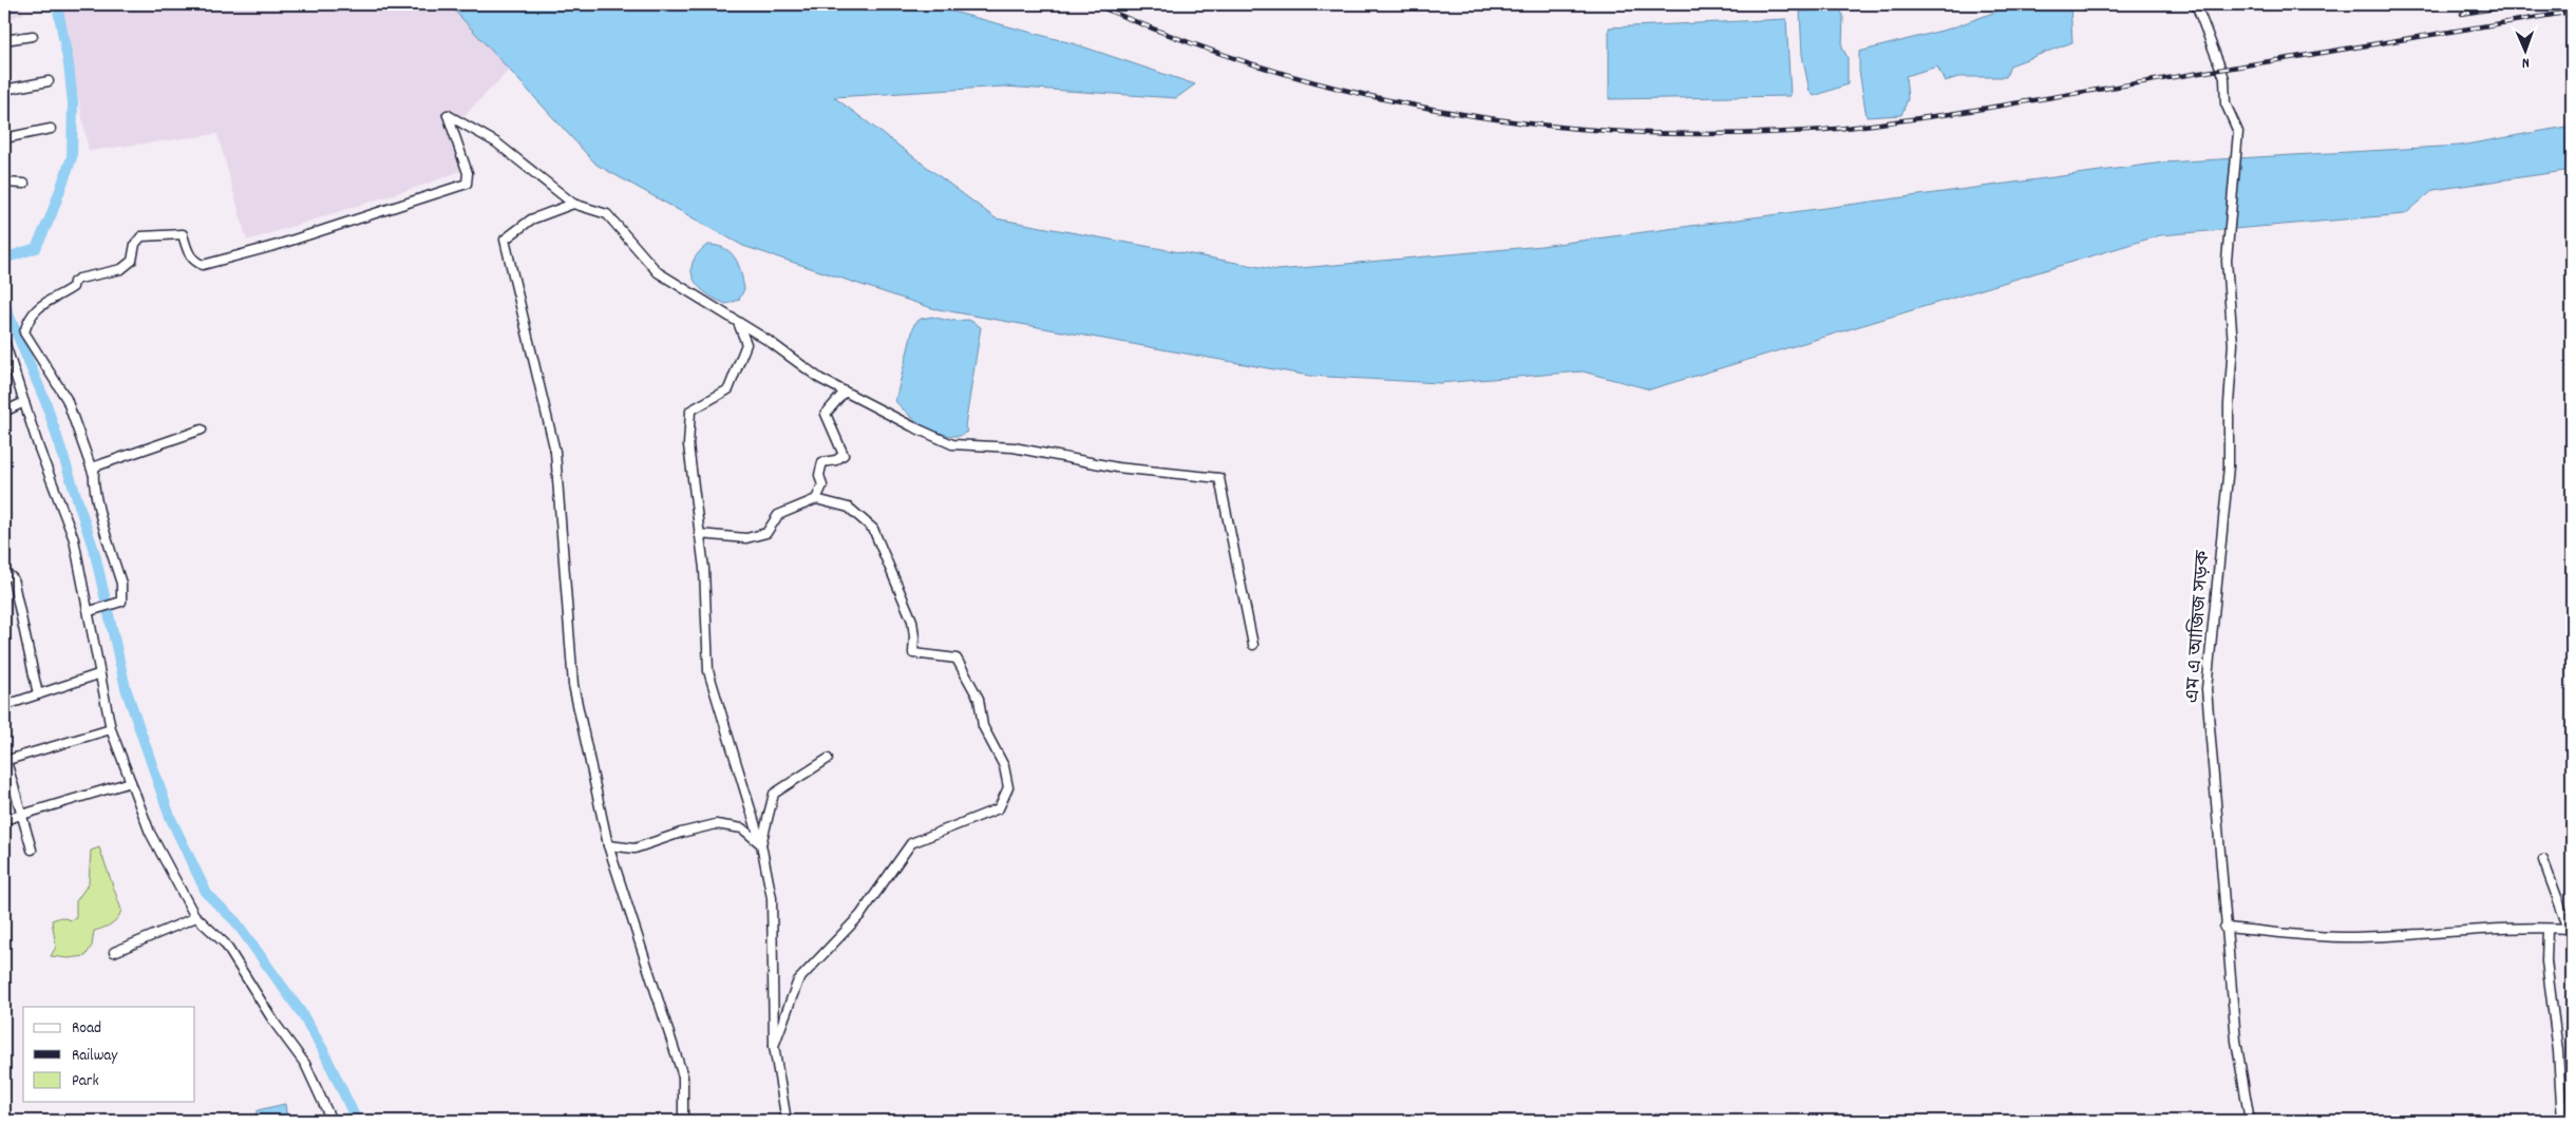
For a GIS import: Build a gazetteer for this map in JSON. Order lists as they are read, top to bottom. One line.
{"streets":{"street":["এম এ আজিজ সড়ক"]},"legend":["Road","Railway","Park"],"north":"bottom"}
